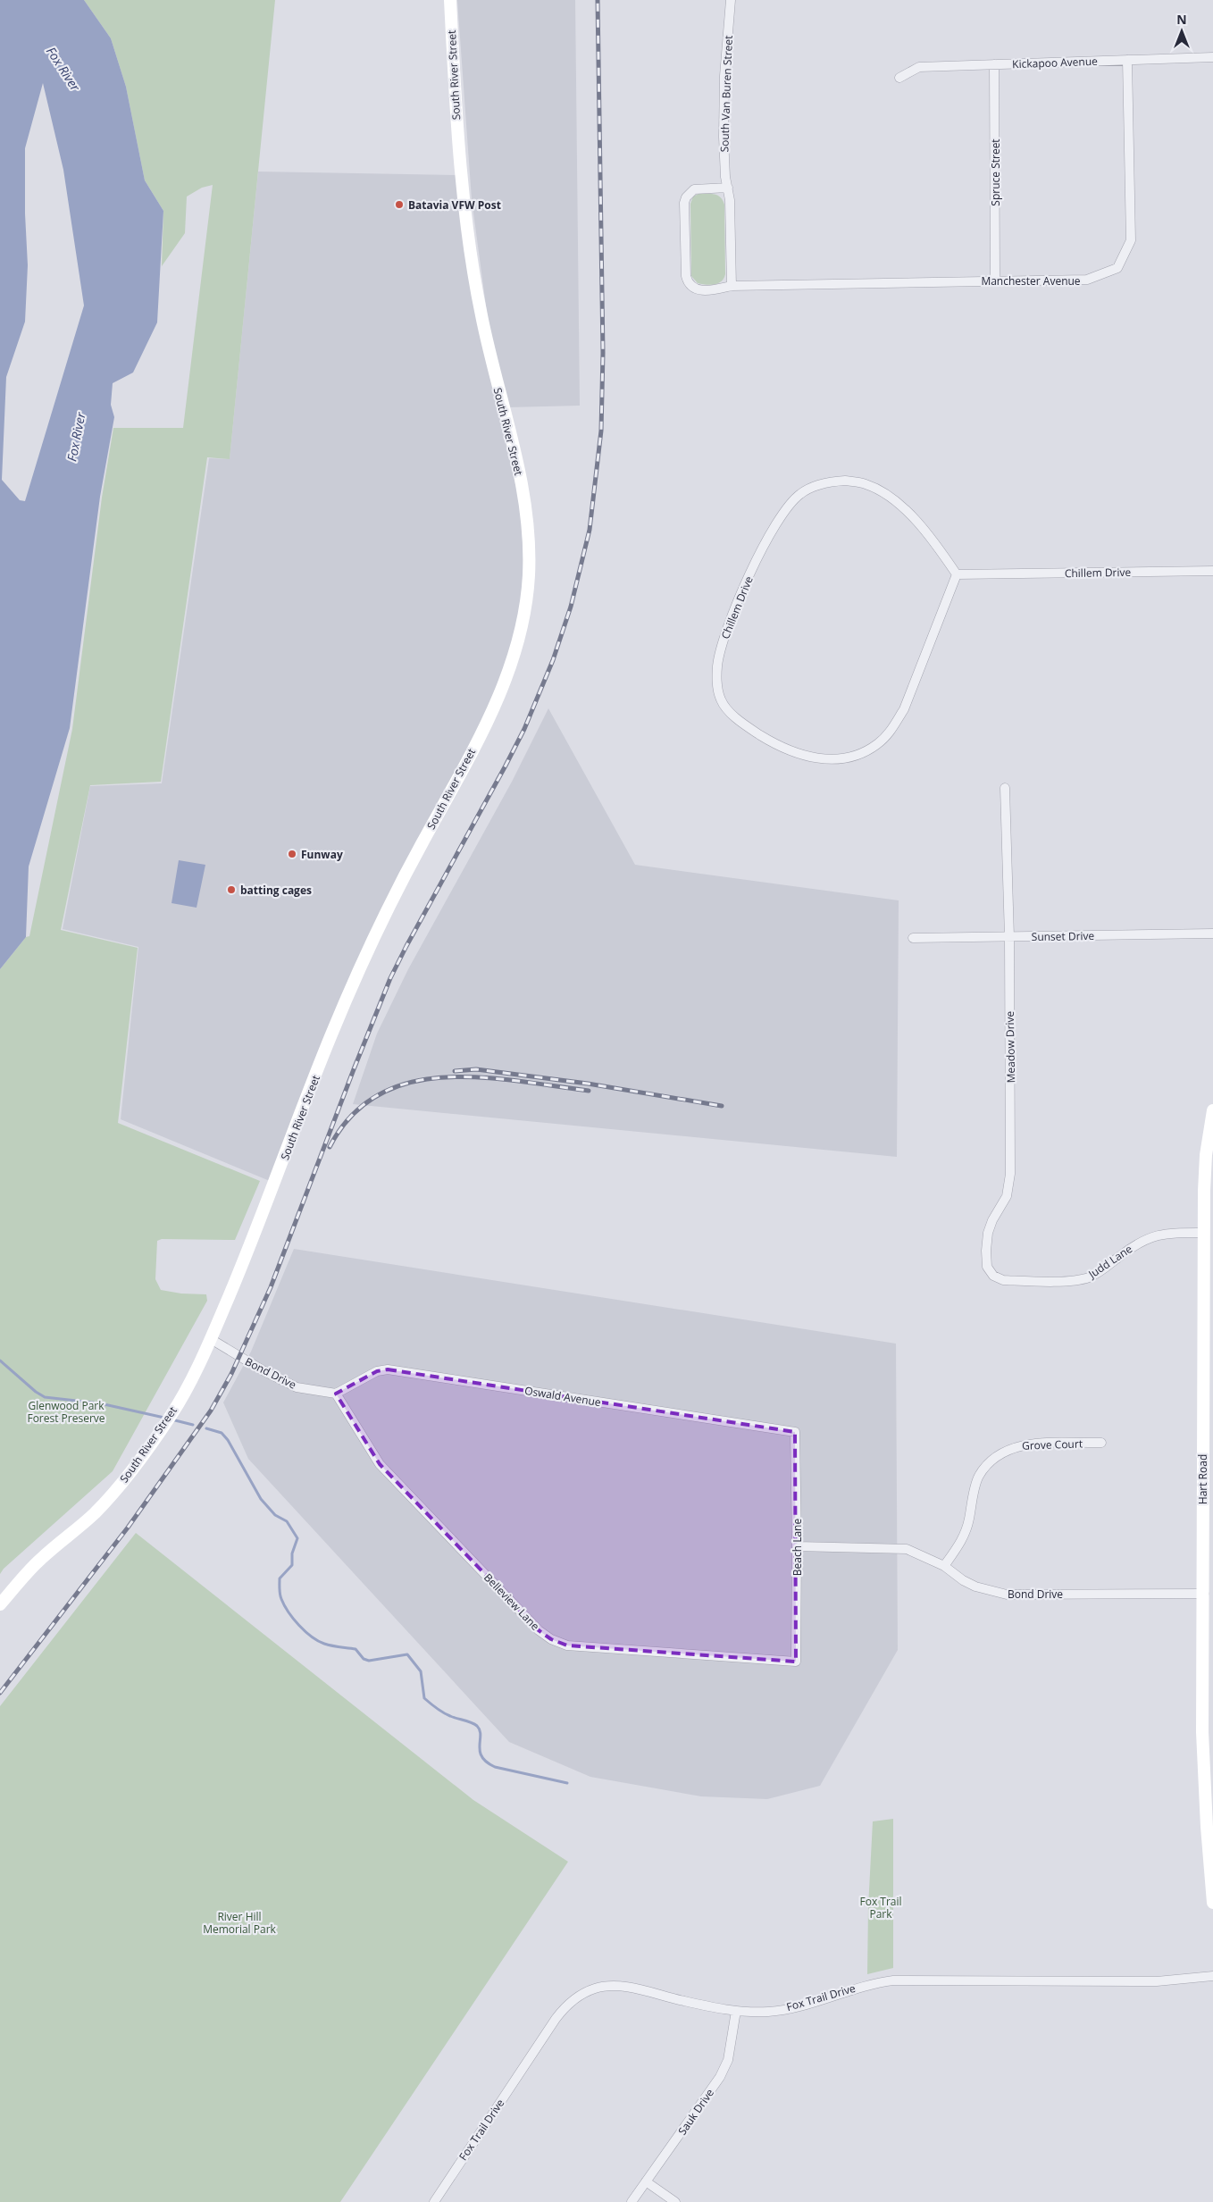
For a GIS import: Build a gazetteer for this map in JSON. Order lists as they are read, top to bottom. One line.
{"streets":{"main road":["South River Street","Hart Road"],"street":["Kickapoo Avenue","South Van Buren Street","Spruce Street","Manchester Avenue","Chillem Drive","Sunset Drive","Meadow Drive","Judd Lane","Bond Drive","Oswald Avenue","Grove Court","Beach Lane","Belleview Lane","Fox Trail Drive","Sauk Drive"]},"crossings":[["Kickapoo Avenue","Spruce Street"],["Kickapoo Avenue","Manchester Avenue"],["South River Street","Bond Drive"],["South Van Buren Street","Manchester Avenue"],["Spruce Street","Manchester Avenue"],["Sunset Drive","Meadow Drive"],["Meadow Drive","Judd Lane"],["Judd Lane","Hart Road"],["Bond Drive","Oswald Avenue"],["Bond Drive","Grove Court"],["Bond Drive","Hart Road"],["Bond Drive","Beach Lane"],["Bond Drive","Belleview Lane"],["Oswald Avenue","Beach Lane"],["Oswald Avenue","Belleview Lane"],["Beach Lane","Belleview Lane"],["Fox Trail Drive","Sauk Drive"]],"water":["Fox River"],"parks":["Glenwood Park Forest Preserve","Fox Trail Park","River Hill Memorial Park"],"places":["Batavia VFW Post","Funway","batting cages"],"north":"top"}
